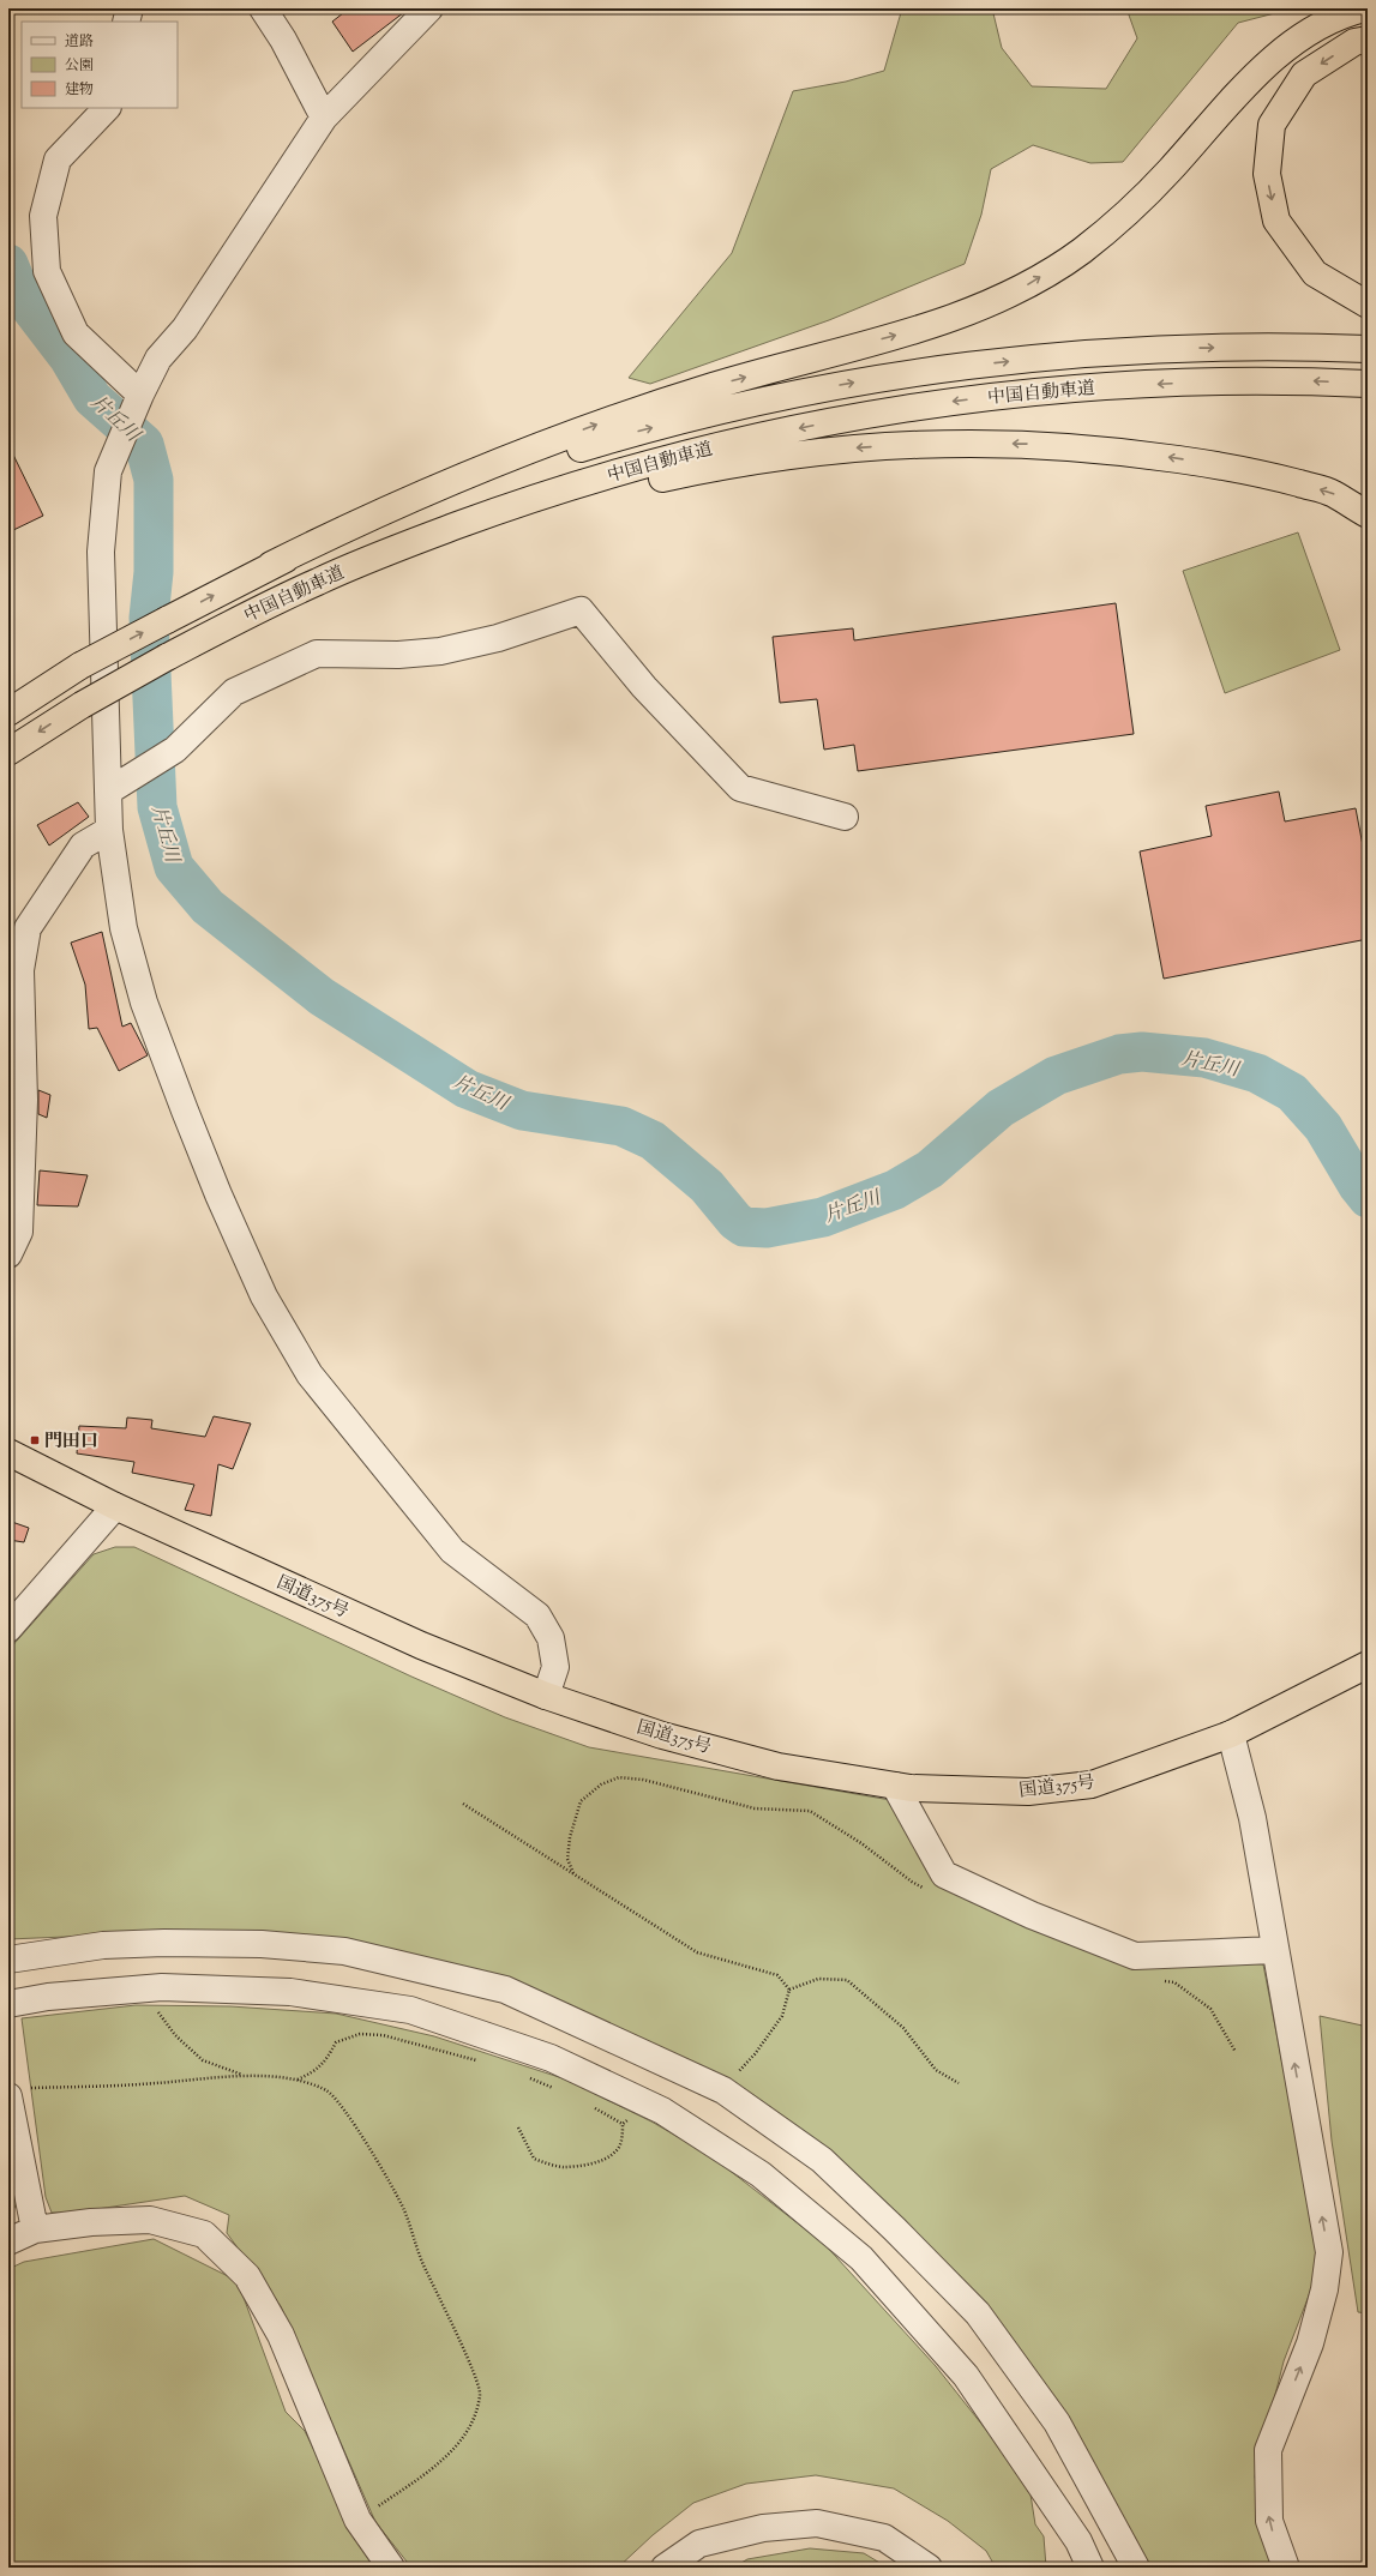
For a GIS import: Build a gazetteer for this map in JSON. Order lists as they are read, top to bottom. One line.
{"streets":{"highway":["中国自動車道","国道375号"]},"water":["片丘川"],"places":{"transit":["門田口"]},"legend":["道路","公園","建物"]}
